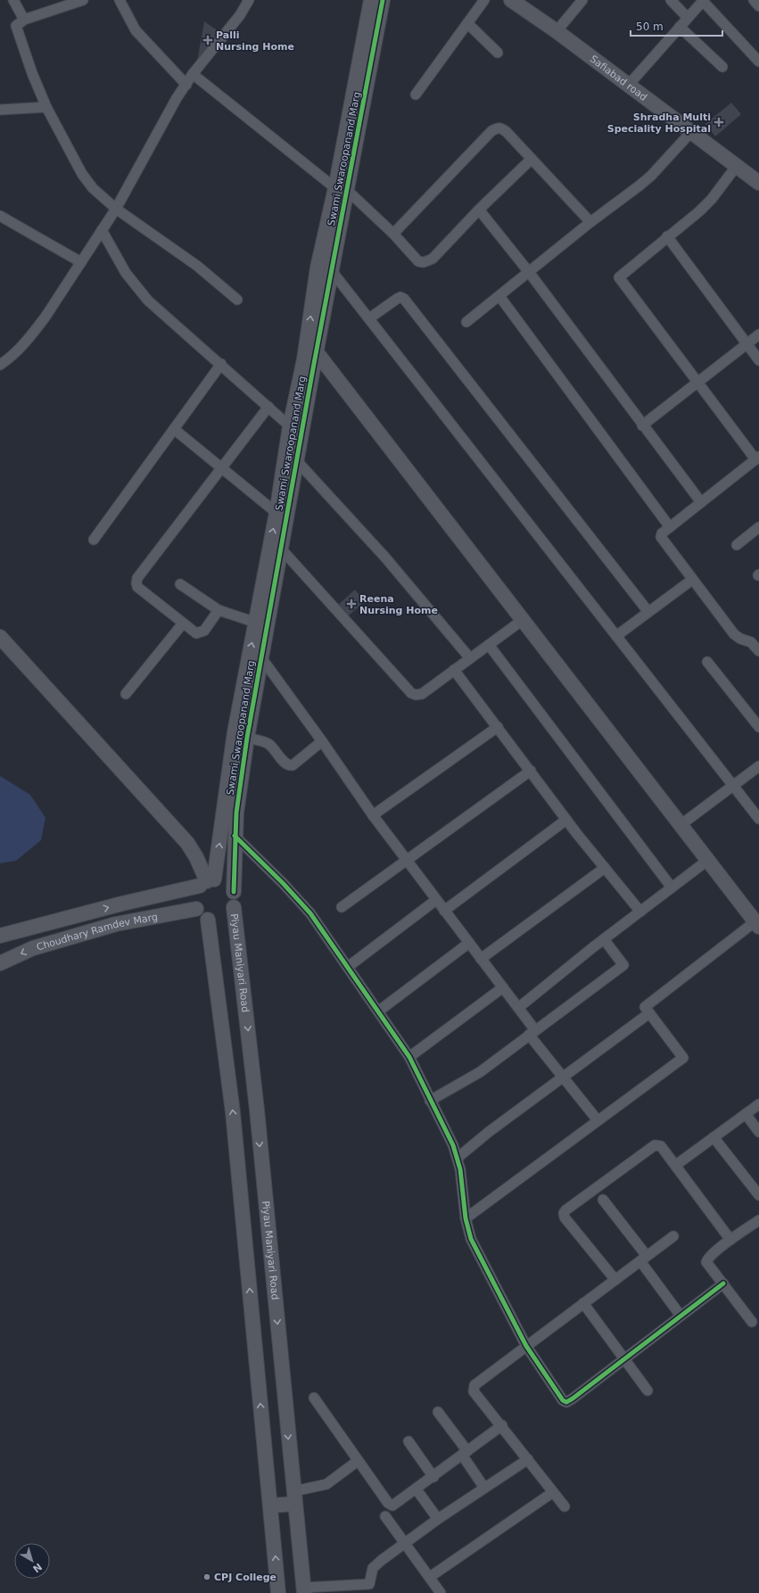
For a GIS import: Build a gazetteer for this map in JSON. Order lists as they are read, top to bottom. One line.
{"streets":{"street":["Safiabad road","Swami Swaroopanand Marg","Choudhary Ramdev Marg","Piyau Maniyari Road"]},"crossings":[["Swami Swaroopanand Marg","Choudhary Ramdev Marg"],["Swami Swaroopanand Marg","Piyau Maniyari Road"],["Choudhary Ramdev Marg","Piyau Maniyari Road"]],"places":{"health":["Palli Nursing Home","Shradha Multi Speciality Hospital","Reena Nursing Home"],"other":["CPJ College"]},"scale_bar":"50 m","north":"bottom right"}
